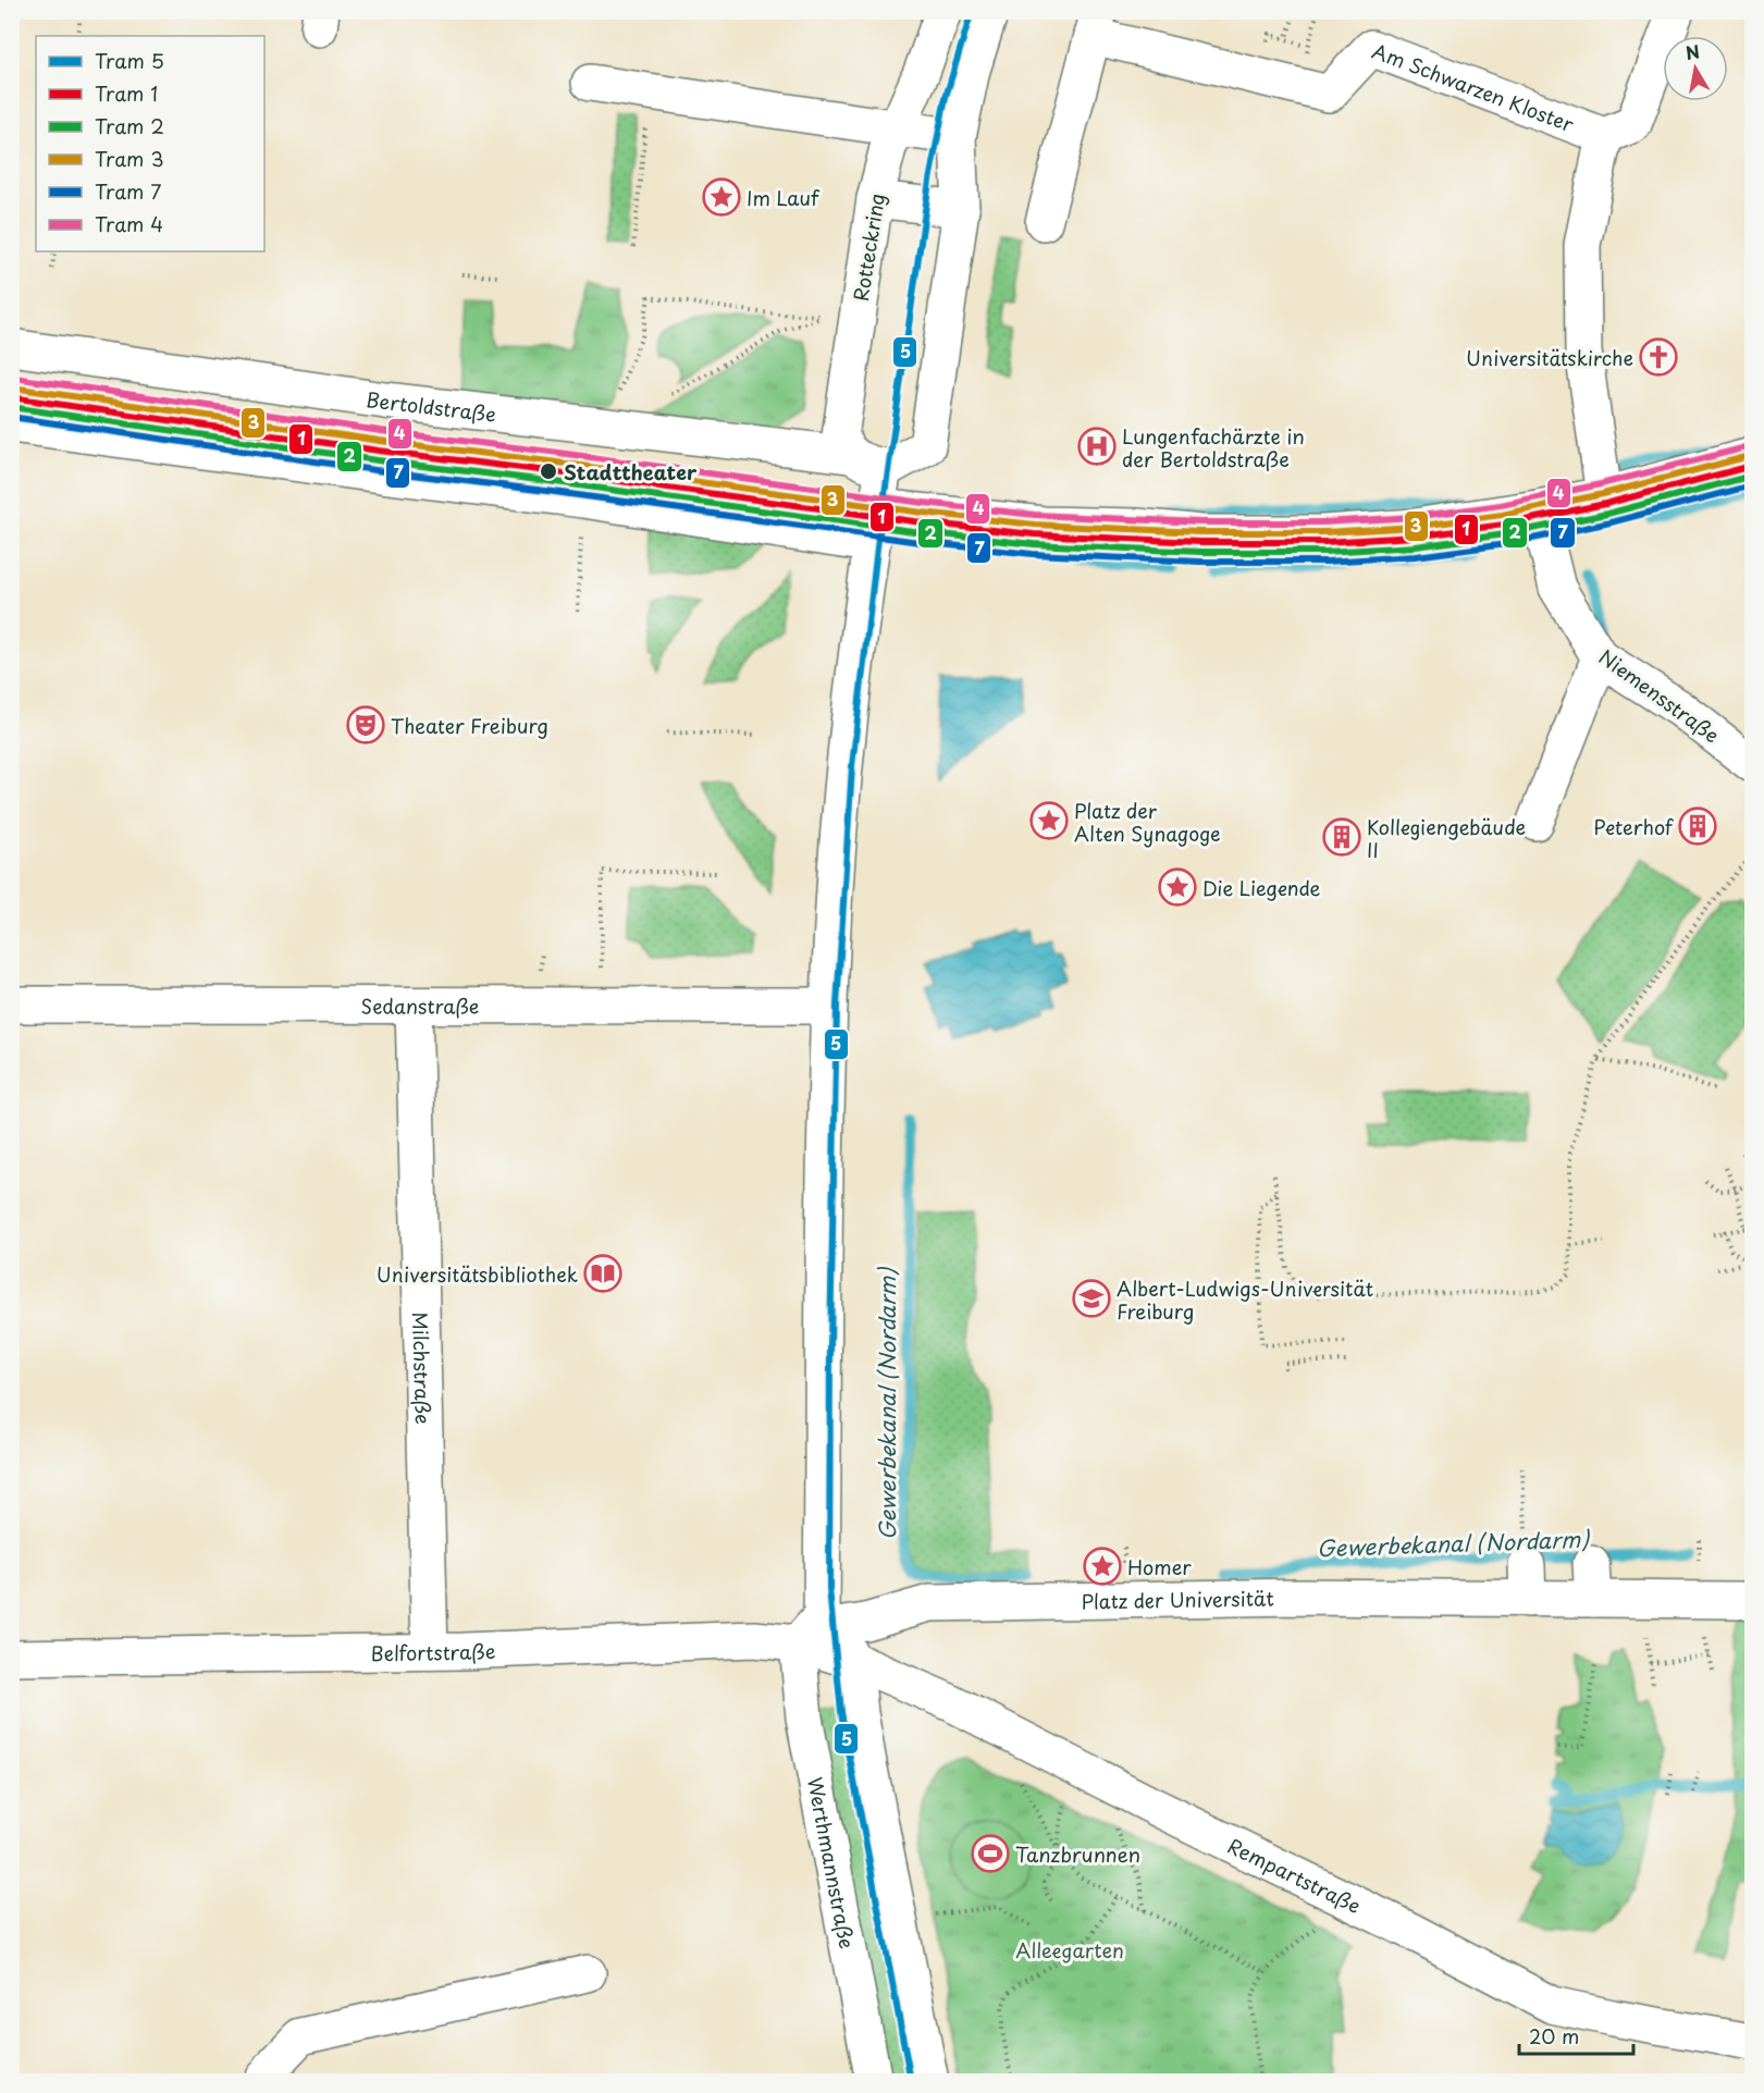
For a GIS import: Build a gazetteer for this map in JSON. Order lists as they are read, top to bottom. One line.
{"streets":{"street":["Am Schwarzen Kloster","Rotteckring","Bertoldstraße","Niemensstraße","Sedanstraße","Milchstraße","Platz der Universität","Belfortstraße","Werthmannstraße","Rempartstraße"]},"crossings":[["Rotteckring","Bertoldstraße"],["Sedanstraße","Milchstraße"],["Milchstraße","Belfortstraße"],["Belfortstraße","Werthmannstraße"],["Belfortstraße","Rempartstraße"]],"water":["Gewerbekanal (Nordarm)"],"parks":["Alleegarten"],"places":{"place":["Im Lauf","Platz der Alten Synagoge","Die Liegende","Homer"],"church":["Universitätskirche"],"hospital":["Lungenfachärzte in der Bertoldstraße"],"other":["Stadttheater"],"theatre":["Theater Freiburg"],"building":["Peterhof","Kollegiengebäude II"],"library":["Universitätsbibliothek"],"school or university":["Albert-Ludwigs-Universität Freiburg"],"sports":["Tanzbrunnen"]},"lines":["tram line 5","tram line 4","tram line 3","tram line 1","tram line 2","tram line 7"],"legend":["Tram 5","Tram 1","Tram 2","Tram 3","Tram 7","Tram 4"],"scale_bar":"20 m","north":"top"}
